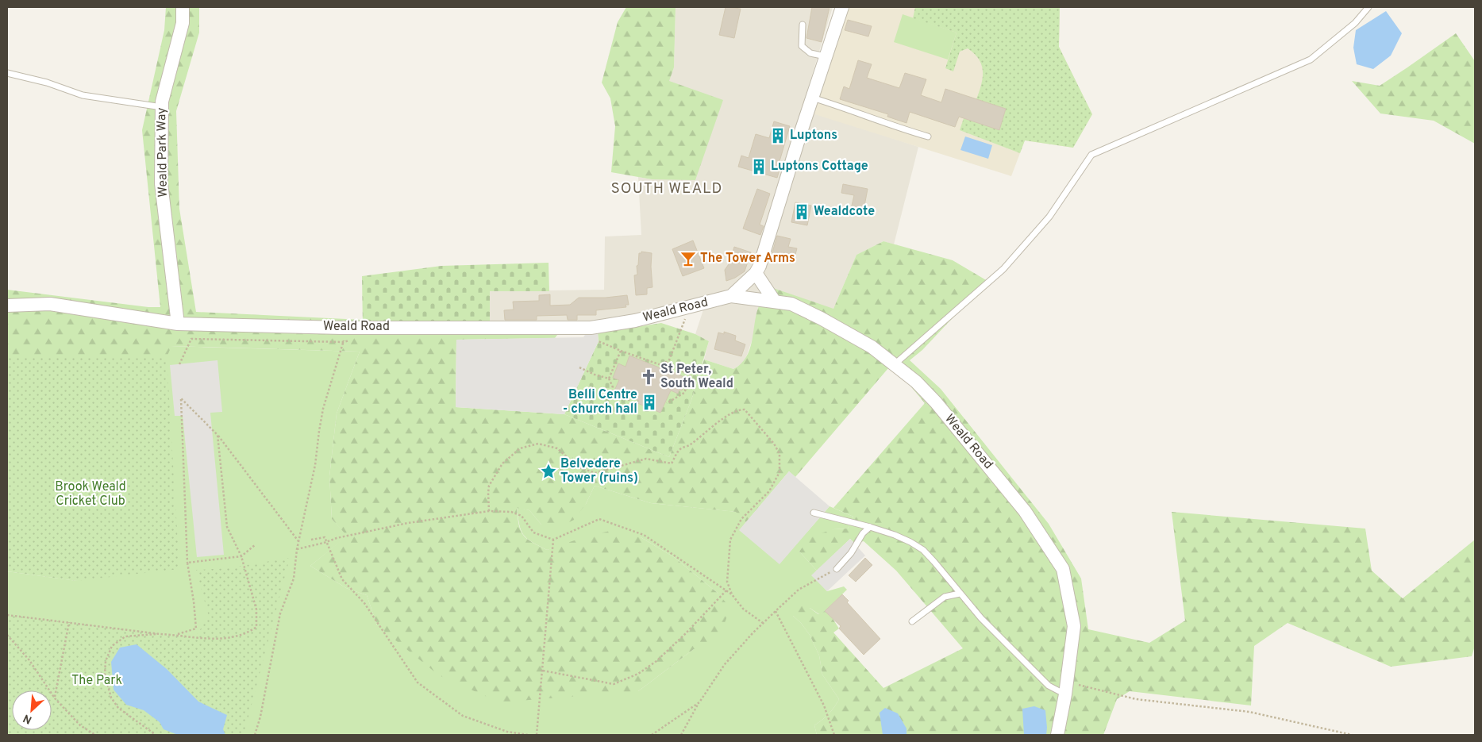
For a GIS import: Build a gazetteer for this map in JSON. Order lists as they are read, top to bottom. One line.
{"streets":{"street":["Weald Park Way","Weald Road"]},"crossings":[["Weald Park Way","Weald Road"]],"districts":["SOUTH WEALD"],"parks":["Brook Weald Cricket Club","The Park"],"places":{"building":["Luptons","Luptons Cottage","Wealdcote","Belli Centre - church hall"],"bar":["The Tower Arms"],"church":["St Peter, South Weald"],"place":["Belvedere Tower (ruins)"]},"north":"bottom left"}
